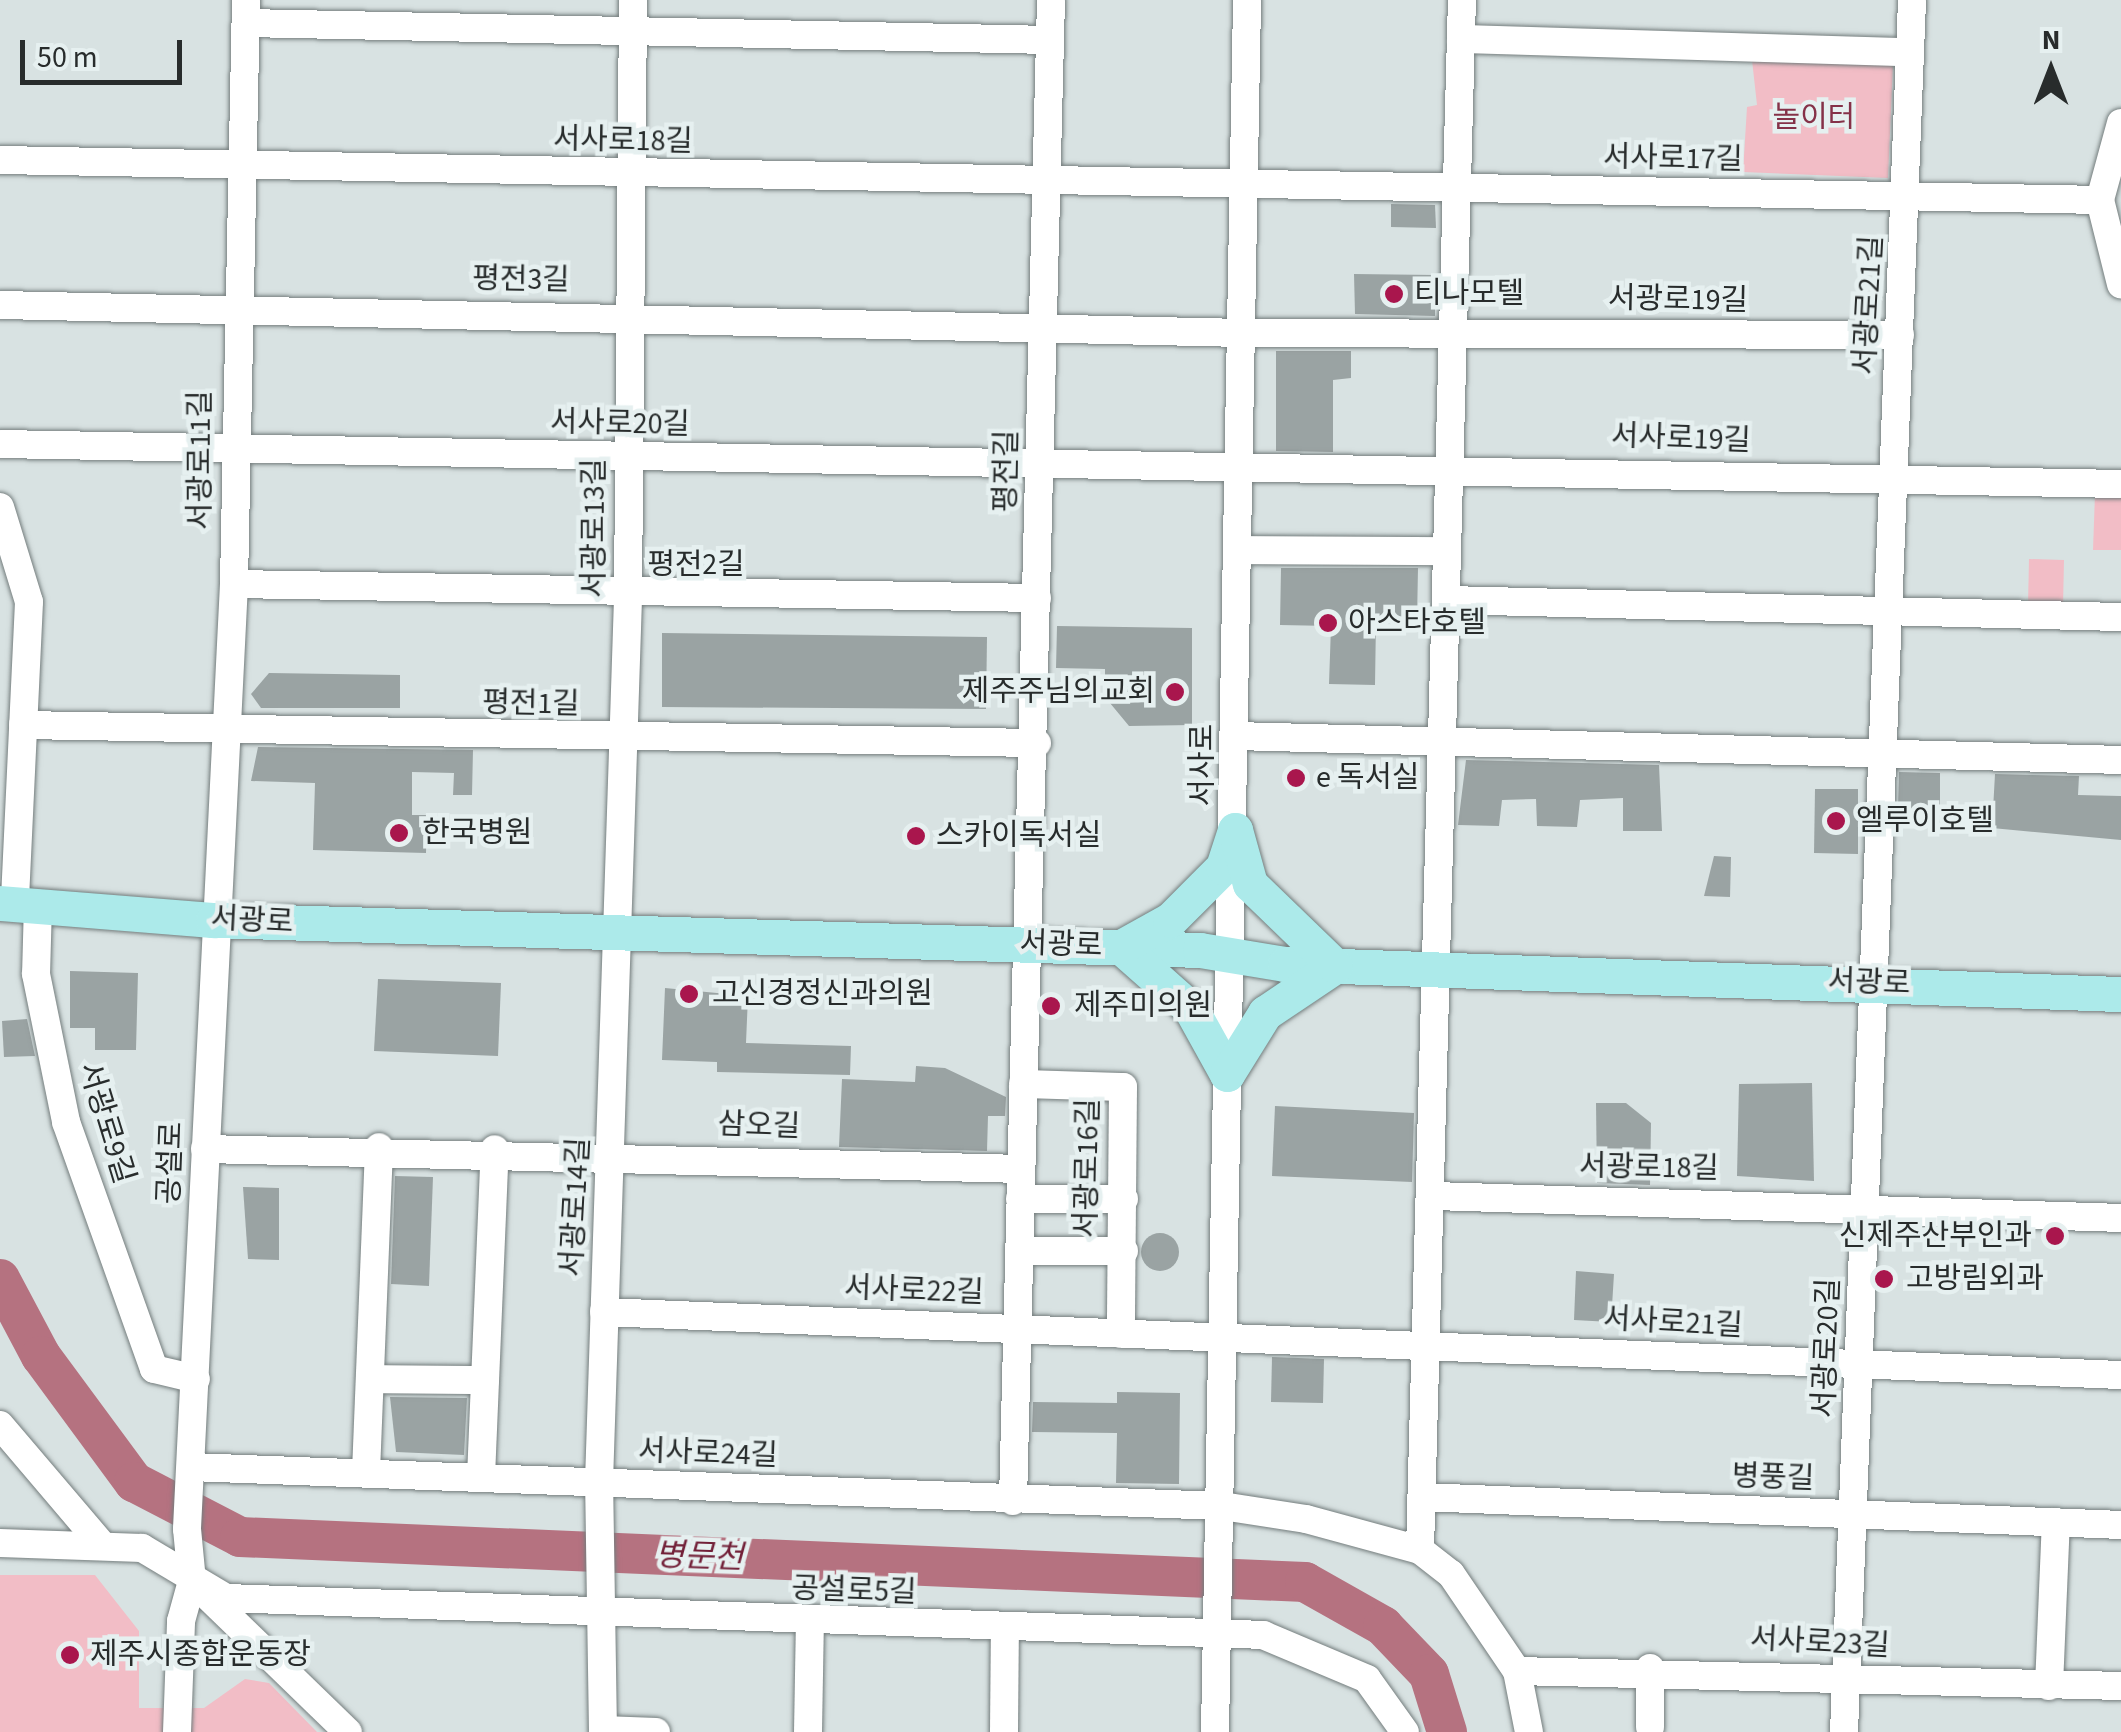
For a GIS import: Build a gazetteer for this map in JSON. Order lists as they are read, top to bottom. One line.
{"streets":{"main road":["서광로"],"street":["서사로18길","서사로17길","평전3길","서광로19길","서광로21길","서사로20길","서사로19길","서광로11길","평전길","서광로13길","평전2길","평전1길","서사로","서광로9길","삼오길","공설로","서광로16길","서광로18길","서광로14길","서사로22길","서사로21길","서광로20길","서사로24길","병풍길","공설로5길","서사로23길"]},"crossings":[["서사로18길","서사로17길"],["서사로18길","서광로11길"],["서사로18길","평전길"],["서사로18길","서광로13길"],["서사로18길","서사로"],["서사로17길","서광로21길"],["서사로17길","서사로"],["평전3길","서광로19길"],["평전3길","서광로11길"],["평전3길","평전길"],["평전3길","서광로13길"],["평전3길","서사로"],["서광로19길","서광로21길"],["서광로19길","서사로"],["서광로21길","서사로19길"],["서광로21길","서광로"],["서광로21길","서광로20길"],["서사로20길","서사로19길"],["서사로20길","서광로11길"],["서사로20길","평전길"],["서사로20길","서광로13길"],["서사로20길","서사로"],["서사로19길","서사로"],["서광로11길","평전2길"],["서광로11길","평전1길"],["서광로11길","서광로"],["서광로11길","공설로"],["평전길","평전2길"],["평전길","평전1길"],["평전길","서광로"],["서광로13길","평전2길"],["서광로13길","평전1길"],["서광로13길","서광로"],["서광로13길","서광로14길"],["평전1길","서광로9길"],["서사로","서광로"],["서사로","서사로22길"],["서사로","서사로21길"],["서사로","서사로24길"],["서사로","공설로5길"],["서광로","서광로9길"],["서광로","공설로"],["서광로","서광로14길"],["서광로","서광로20길"],["서광로9길","공설로"],["삼오길","공설로"],["삼오길","서광로14길"],["공설로","서사로24길"],["공설로","공설로5길"],["서광로18길","서광로20길"],["서광로14길","서사로22길"],["서광로14길","서사로24길"],["서광로14길","공설로5길"],["서사로22길","서사로21길"],["서사로21길","서광로20길"],["서광로20길","병풍길"],["서광로20길","서사로23길"]],"water":["병문천"],"parks":["놀이터"],"places":["티나모텔","아스타호텔","제주주님의교회","e 독서실","엘루이호텔","한국병원","스카이독서실","고신경정신과의원","제주미의원","신제주산부인과","고방림외과","제주시종합운동장"],"scale_bar":"50 m","north":"top"}
